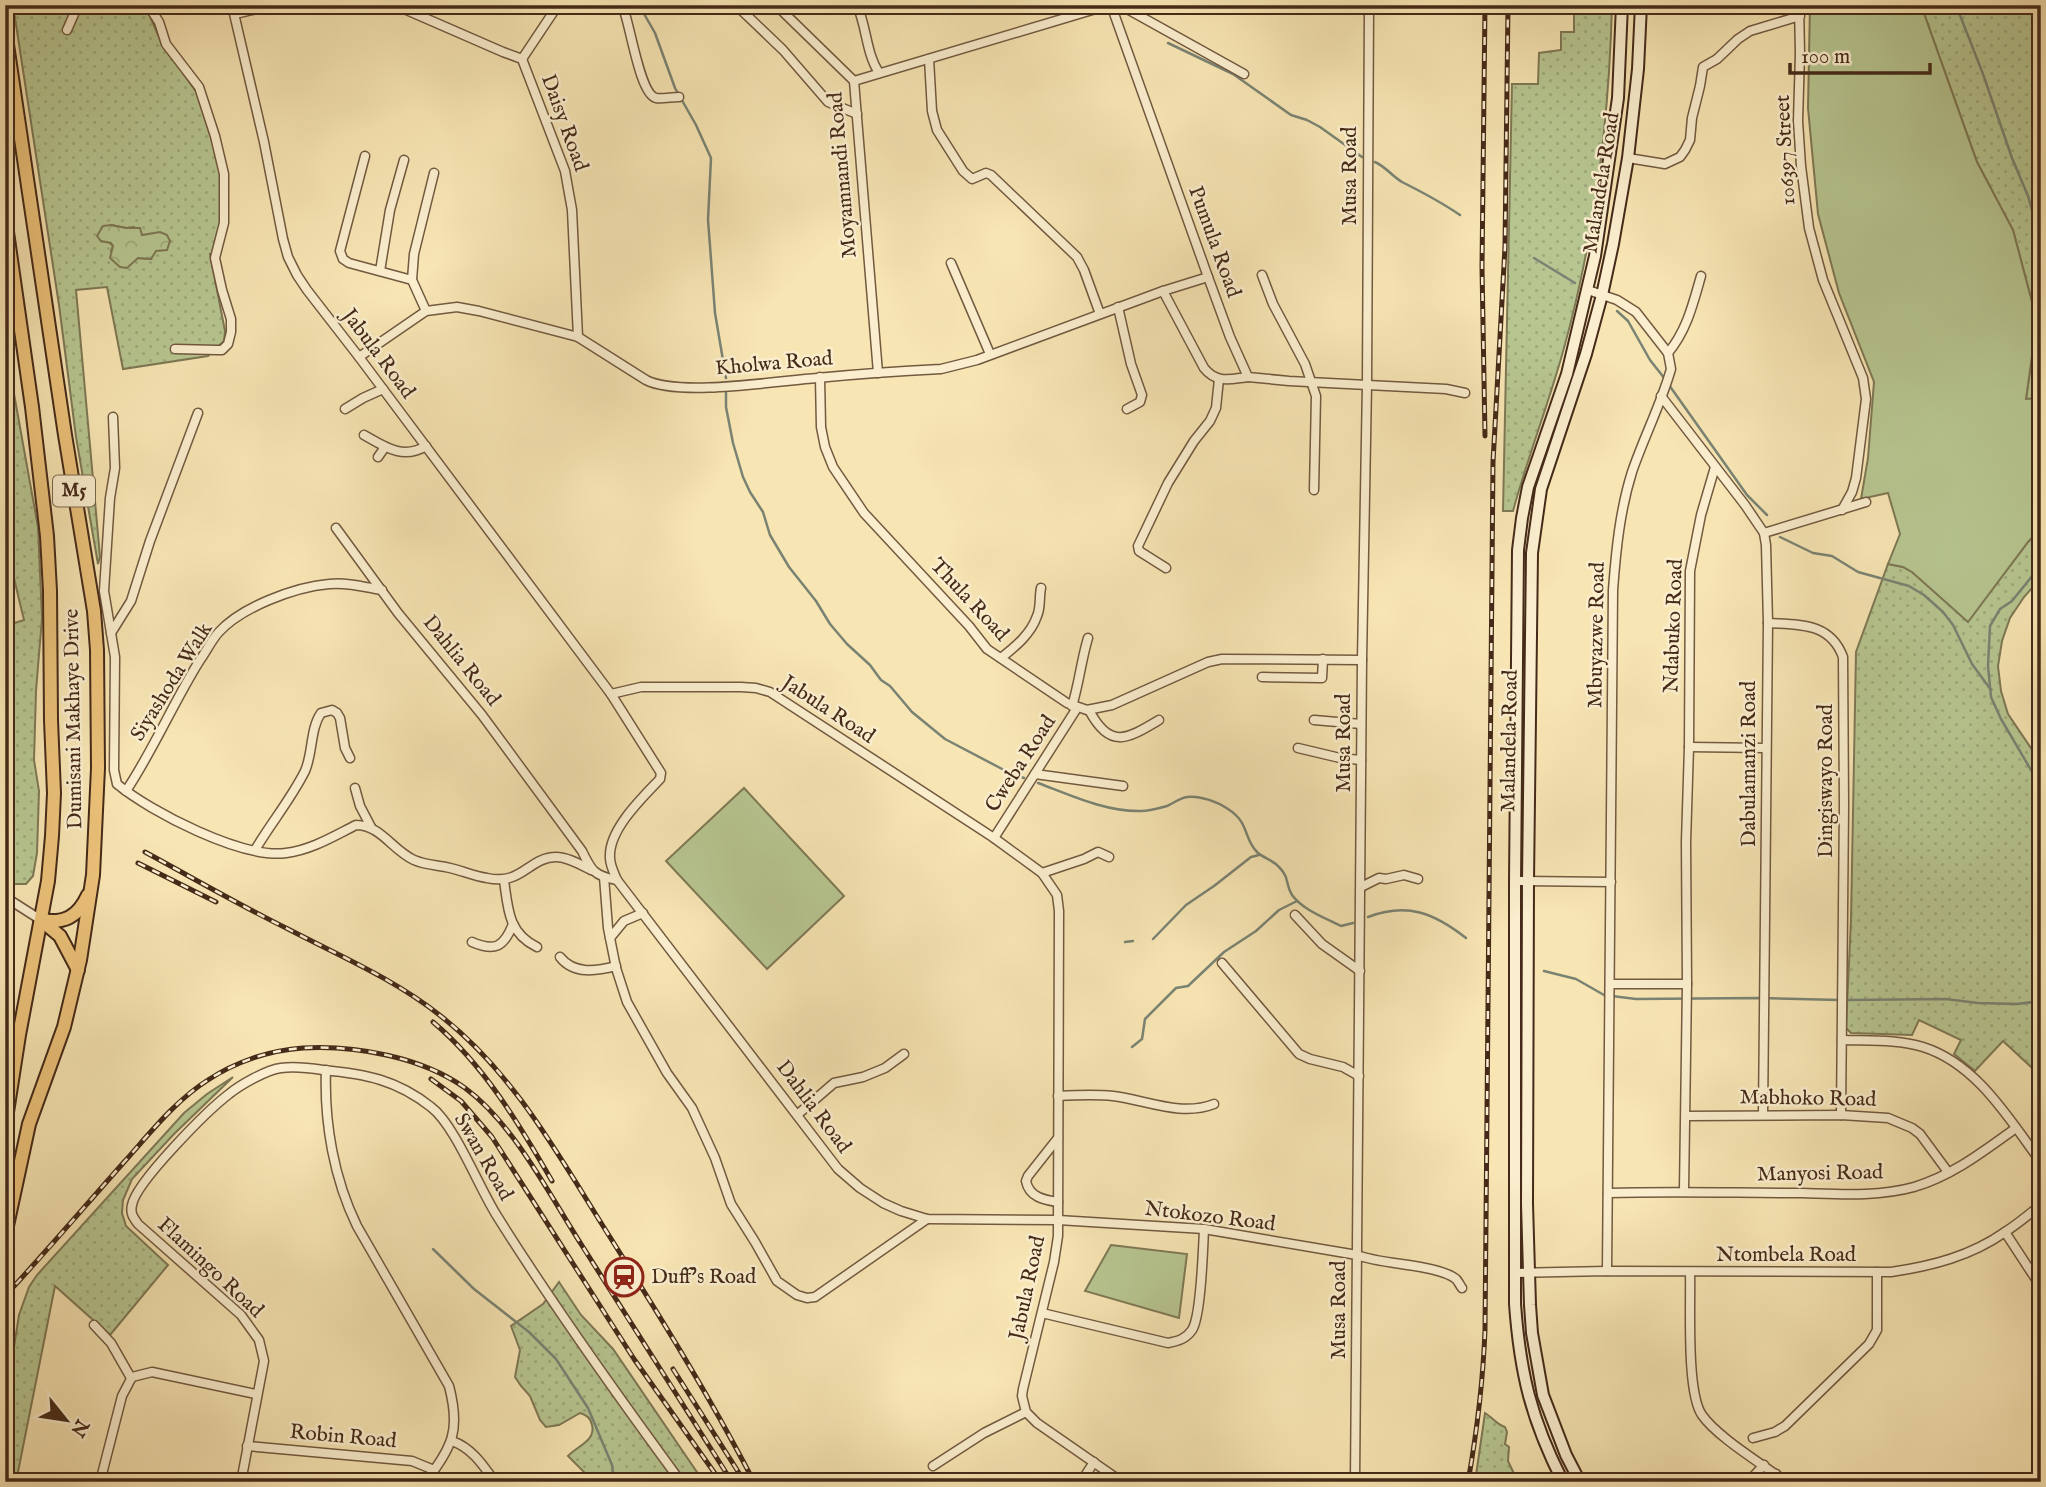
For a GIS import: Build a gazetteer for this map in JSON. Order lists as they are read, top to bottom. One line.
{"streets":{"main road":["Malandela Road","M5","Dumisani Makhaye Drive"],"street":["Daisy Road","106397 Street","Moyamnandi Road","Musa Road","Pumula Road","Jabula Road","Kholwa Road","Thula Road","Ndabuko Road","Mbuyazwe Road","Dahlia Road","Siyashoda Walk","Cweba Road","Dabulamanzi Road","Dingiswayo Road","Mabhoko Road","Swan Road","Manyosi Road","Ntokozo Road","Ntombela Road","Flamingo Road","Robin Road"]},"crossings":[["Daisy Road","Kholwa Road"],["Moyamnandi Road","Kholwa Road"],["Musa Road","Thula Road"],["Musa Road","Ntokozo Road"],["Malandela Road","Ntombela Road"],["Pumula Road","Kholwa Road"],["Jabula Road","Kholwa Road"],["Jabula Road","Dahlia Road"],["Jabula Road","Cweba Road"],["Jabula Road","Ntokozo Road"],["Kholwa Road","Thula Road"],["Thula Road","Cweba Road"],["Ndabuko Road","Dabulamanzi Road"],["Ndabuko Road","Mabhoko Road"],["Mbuyazwe Road","Dabulamanzi Road"],["Mbuyazwe Road","Manyosi Road"],["Mbuyazwe Road","Ntombela Road"],["Dahlia Road","Siyashoda Walk"],["Dahlia Road","Ntokozo Road"],["Dabulamanzi Road","Dingiswayo Road"],["Dabulamanzi Road","Mabhoko Road"],["Mabhoko Road","Manyosi Road"],["Swan Road","Flamingo Road"],["Flamingo Road","Robin Road"]],"places":{"station":["Duff's Road"]},"scale_bar":"100 m","north":"bottom right"}
